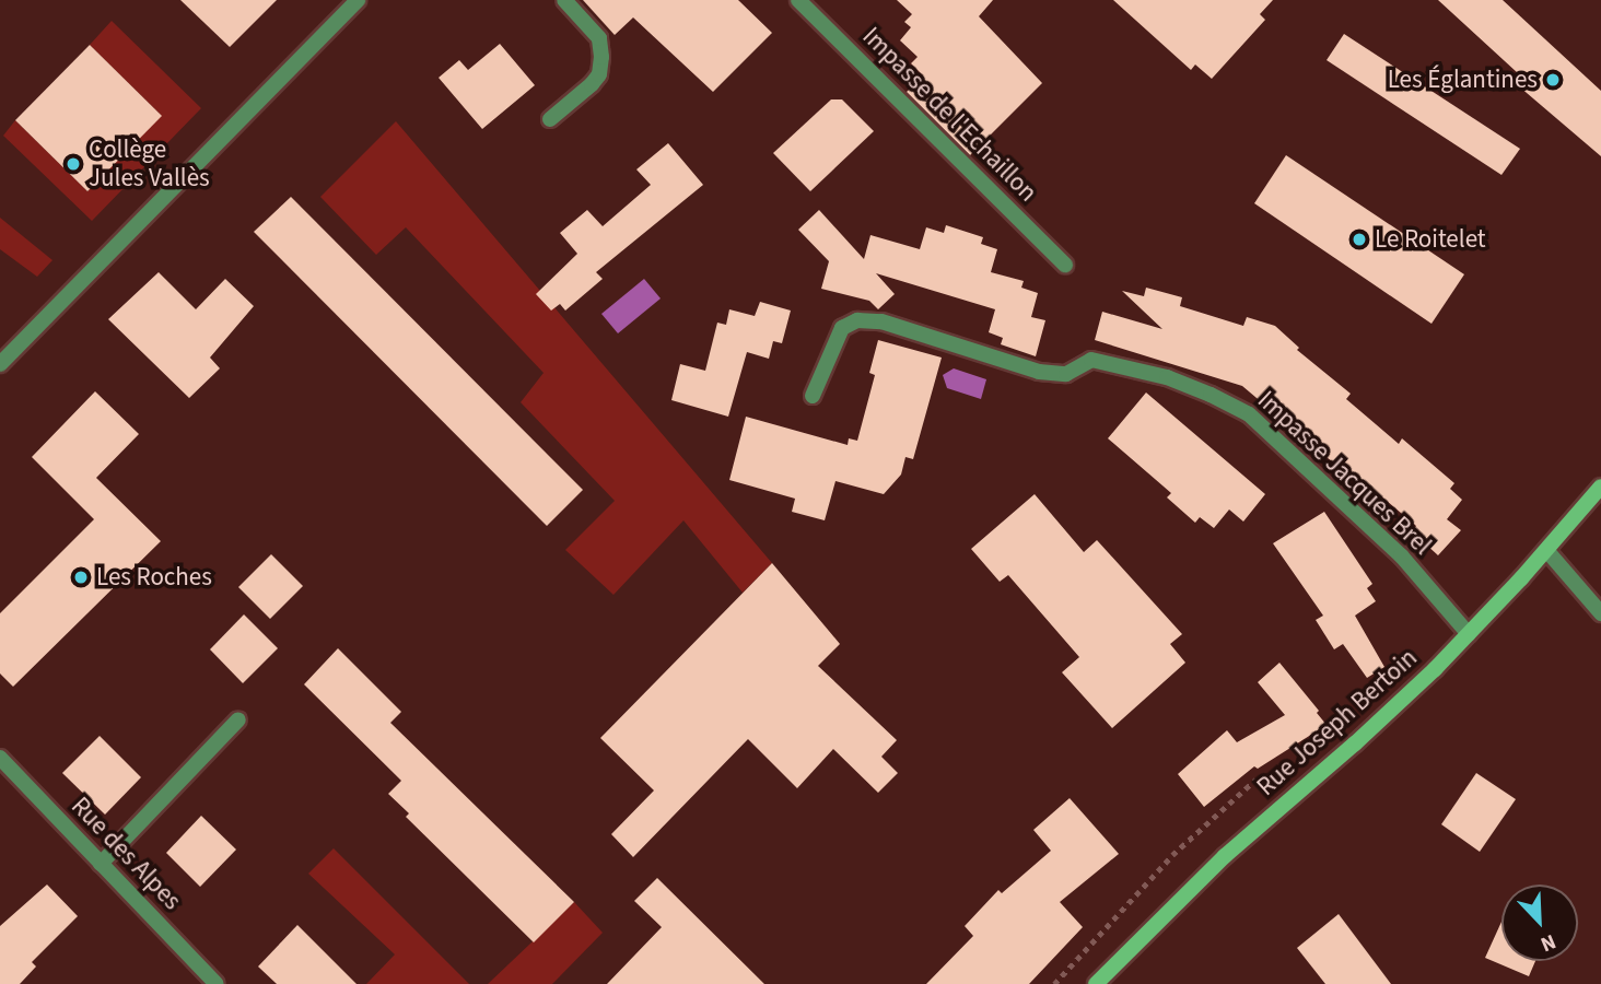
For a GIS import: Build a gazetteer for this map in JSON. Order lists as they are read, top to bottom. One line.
{"streets":{"street":["Impasse de l'Echaillon","Impasse Jacques Brel","Rue Joseph Bertoin","Rue des Alpes"]},"crossings":[["Impasse Jacques Brel","Rue Joseph Bertoin"]],"places":["Les Églantines","Collège Jules Vallès","Le Roitelet","Les Roches"],"north":"bottom right"}
